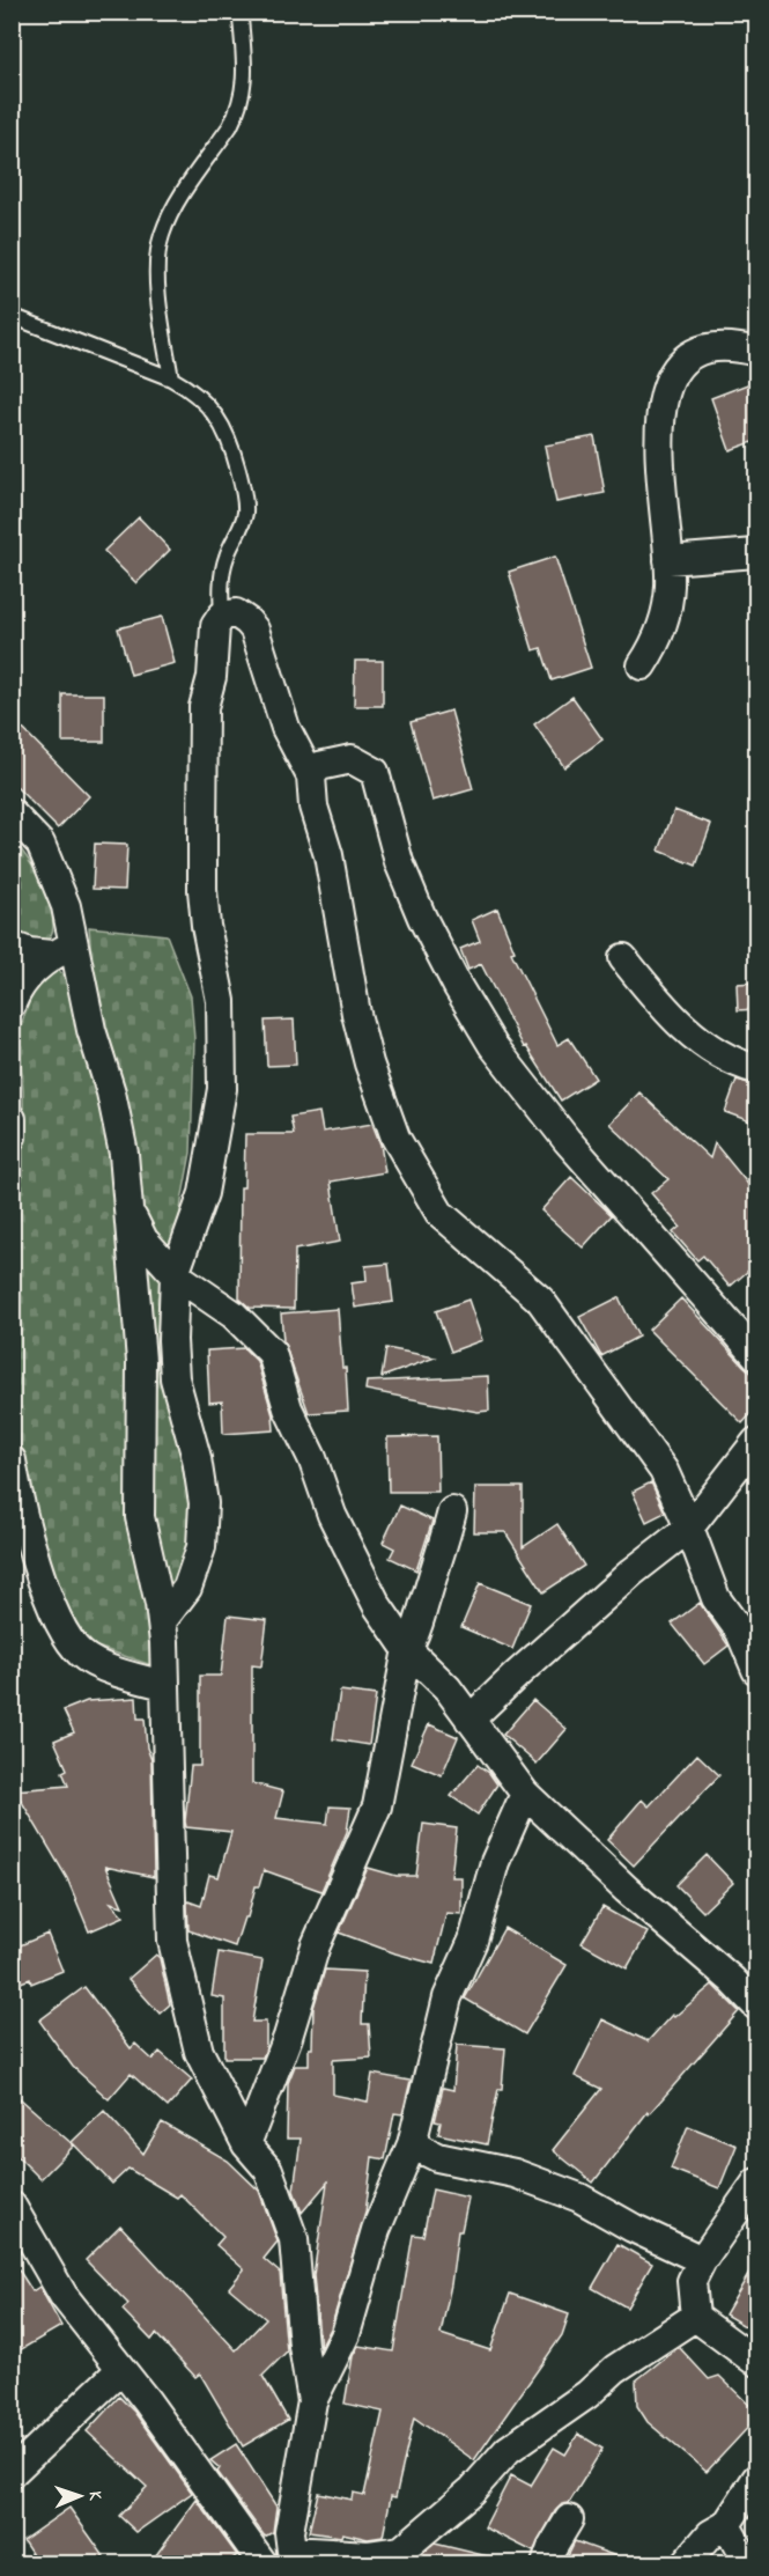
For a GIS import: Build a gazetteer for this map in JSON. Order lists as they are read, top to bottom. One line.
{"north":"right"}
